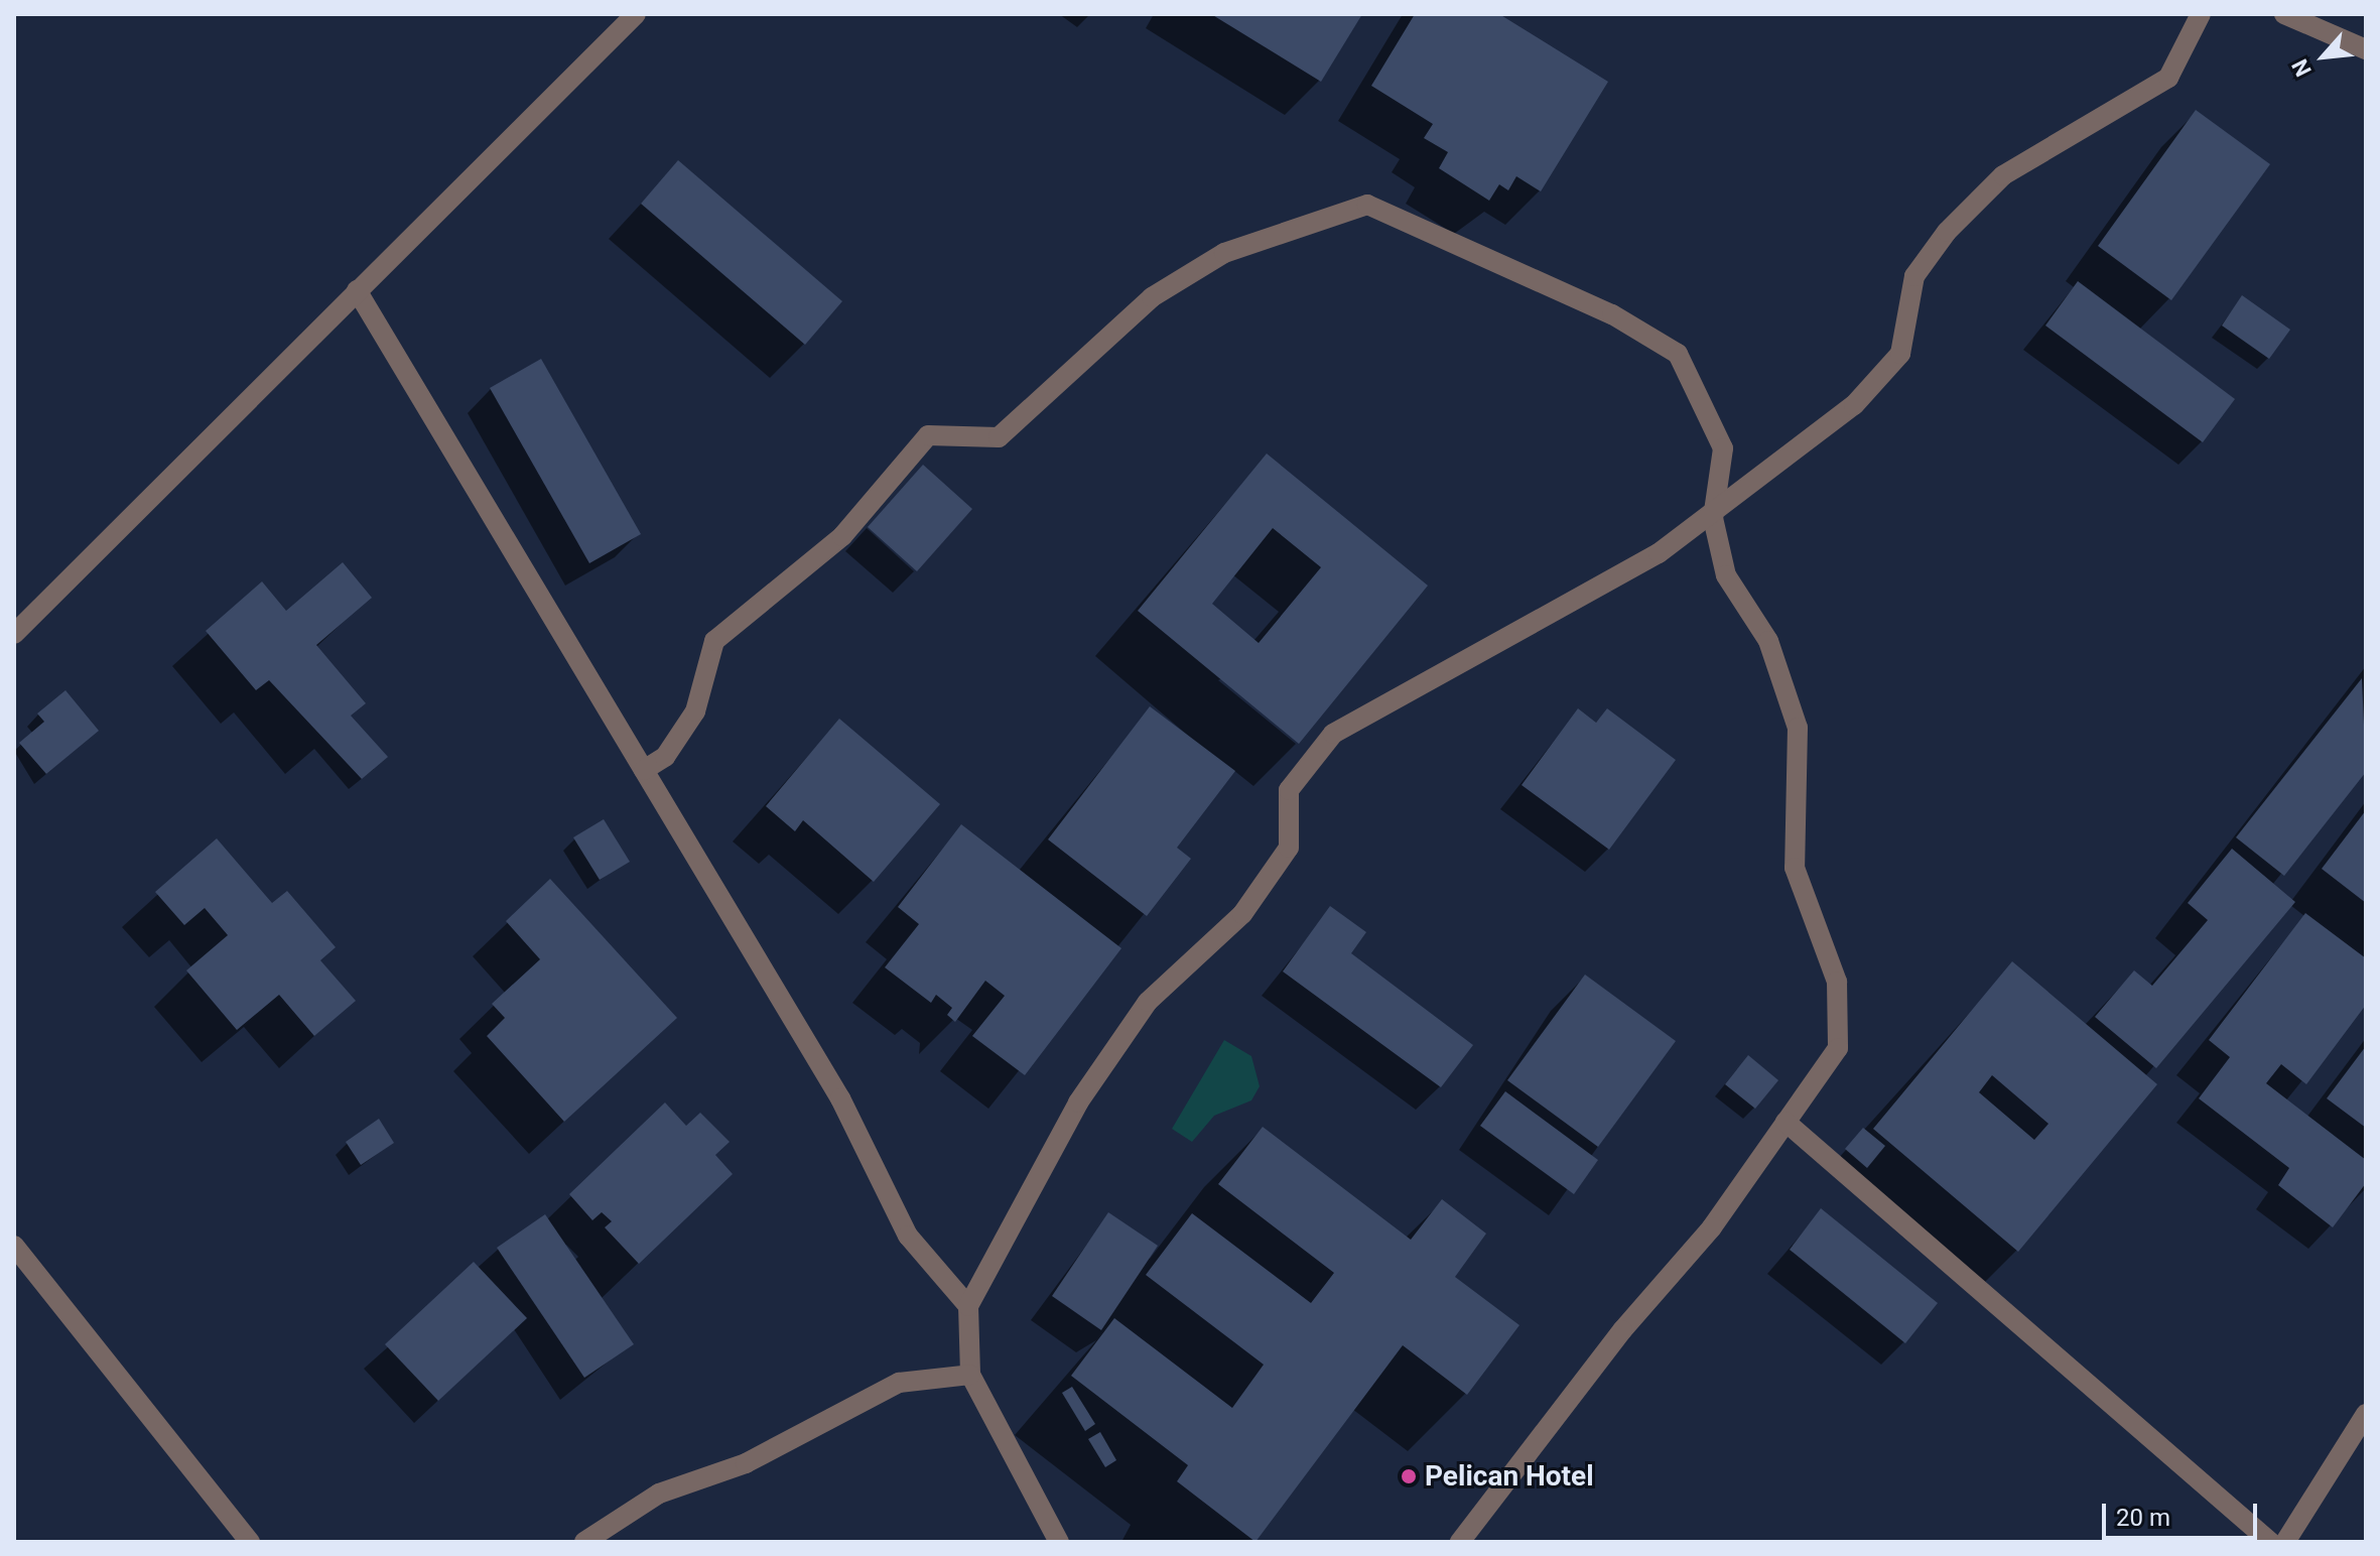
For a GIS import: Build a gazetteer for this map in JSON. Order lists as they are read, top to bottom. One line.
{"places":["Pelican Hotel"],"scale_bar":"20 m","north":"bottom left"}
